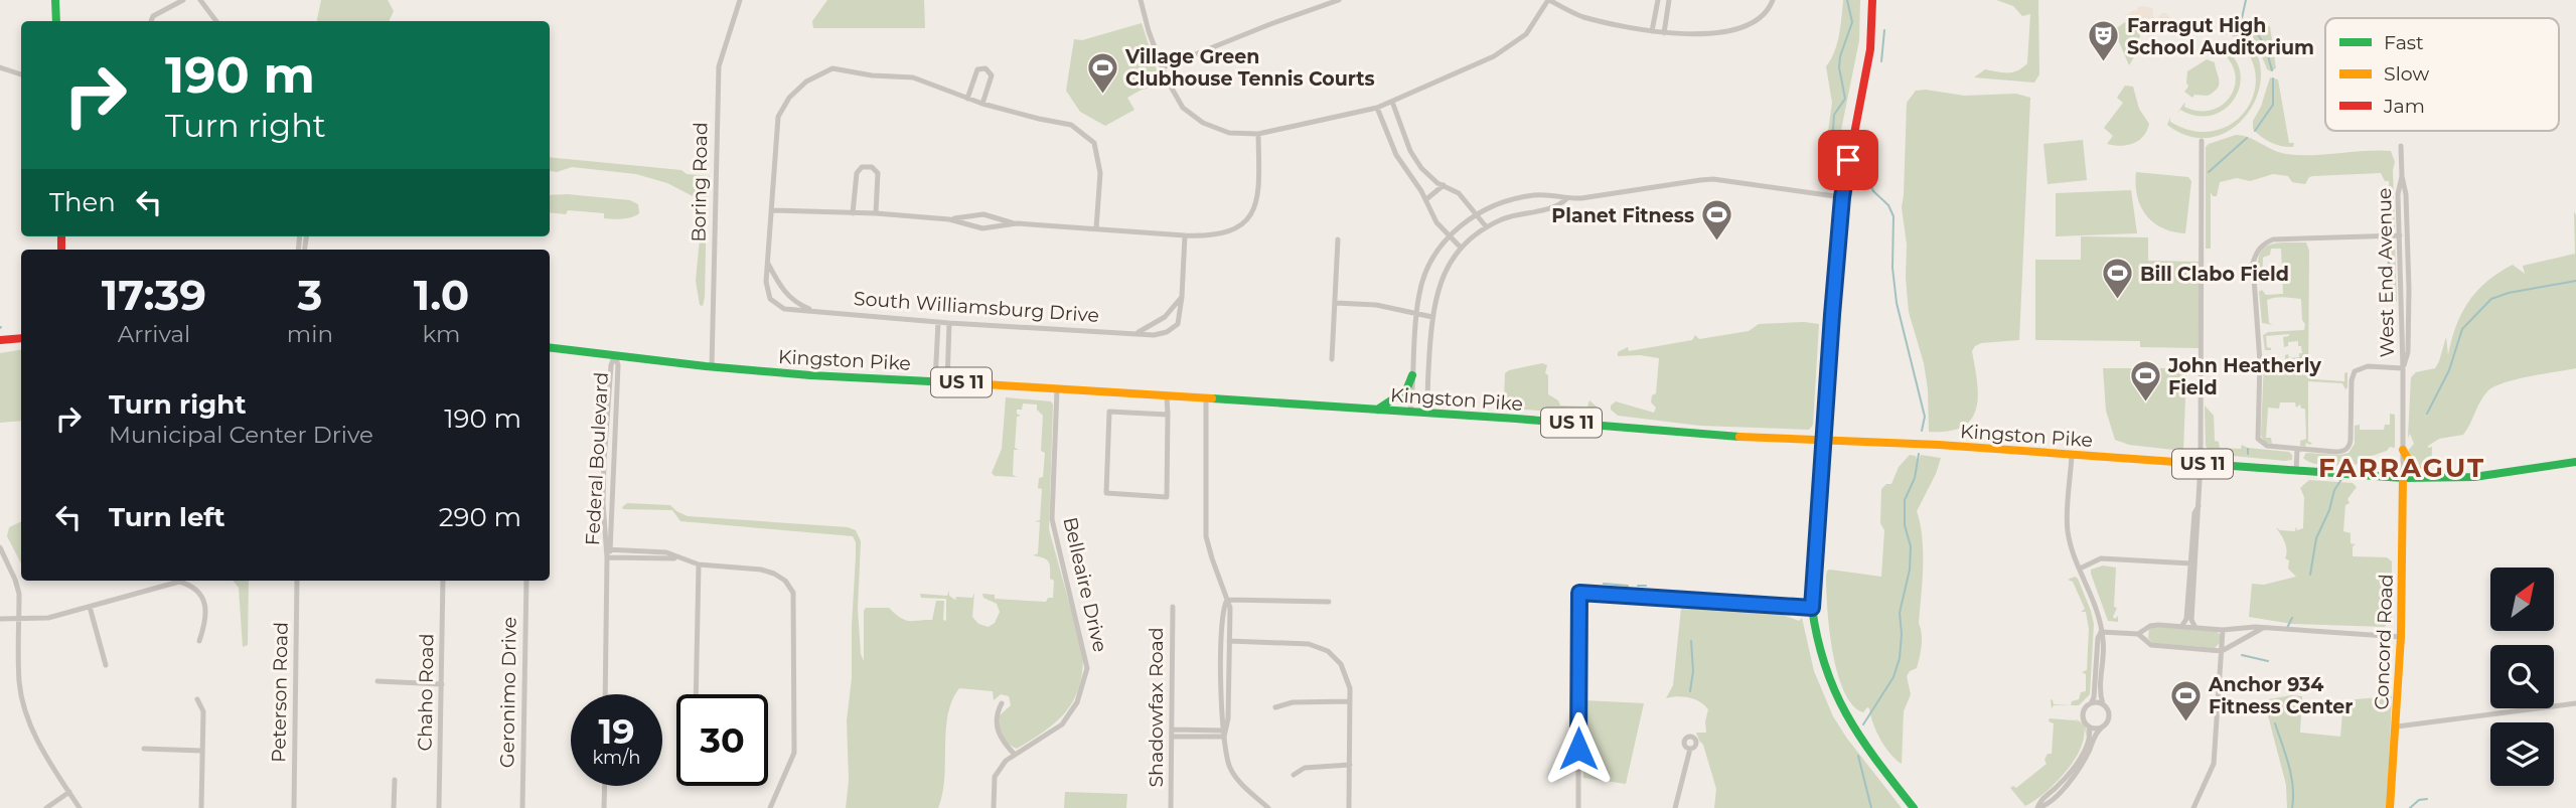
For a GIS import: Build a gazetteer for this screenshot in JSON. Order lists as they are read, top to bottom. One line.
{"streets":{"main road":["Kingston Pike","US 11","Concord Road"],"street":["Boring Road","West End Avenue","South Williamsburg Drive","Federal Boulevard","Belleaire Drive","Peterson Road","Chaho Road","Geronimo Drive","Shadowfax Road"]},"crossings":[["Boring Road","Kingston Pike"],["West End Avenue","Kingston Pike"],["West End Avenue","Concord Road"],["Kingston Pike","Federal Boulevard"],["Kingston Pike","Belleaire Drive"],["Kingston Pike","Concord Road"]],"districts":["FARRAGUT"],"places":{"theatre":["Farragut High School Auditorium"],"sports":["Village Green Clubhouse Tennis Courts","Planet Fitness","Bill Clabo Field","John Heatherly Field","Anchor 934 Fitness Center"]},"legend":["Fast","Slow","Jam"],"north":"top right","page":{"turn":["190 m","Turn right"],"then":"Then","eta":["17:39","Arrival","3","min","1.0","km"],"list":[{"name":"Turn right","note":"Municipal Center Drive","value":"190 m"},{"name":"Turn left","value":"290 m"}],"speed":"19 km/h","limit":"30"}}
